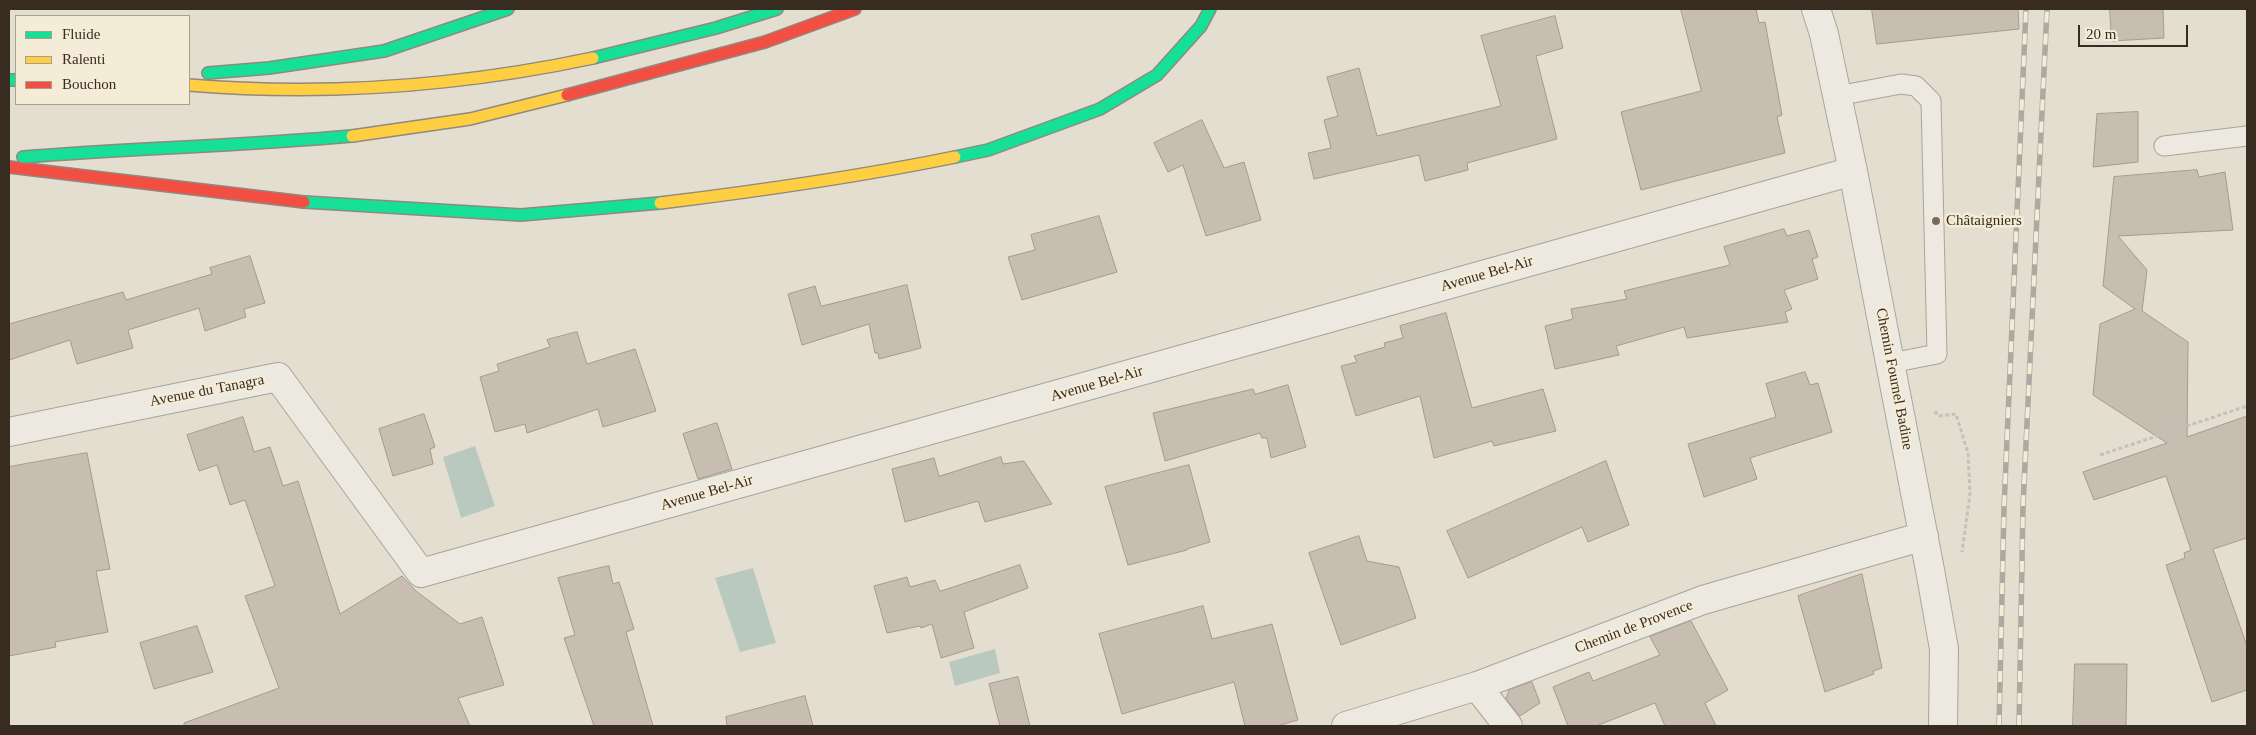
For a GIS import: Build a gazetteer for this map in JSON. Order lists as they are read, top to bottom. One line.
{"streets":{"street":["Avenue Bel-Air","Chemin Fournel Badine","Avenue du Tanagra","Chemin de Provence"]},"crossings":[["Avenue Bel-Air","Chemin Fournel Badine"],["Avenue Bel-Air","Avenue du Tanagra"],["Chemin Fournel Badine","Chemin de Provence"]],"places":["Châtaigniers"],"legend":["Fluide","Ralenti","Bouchon"],"scale_bar":"20 m"}
